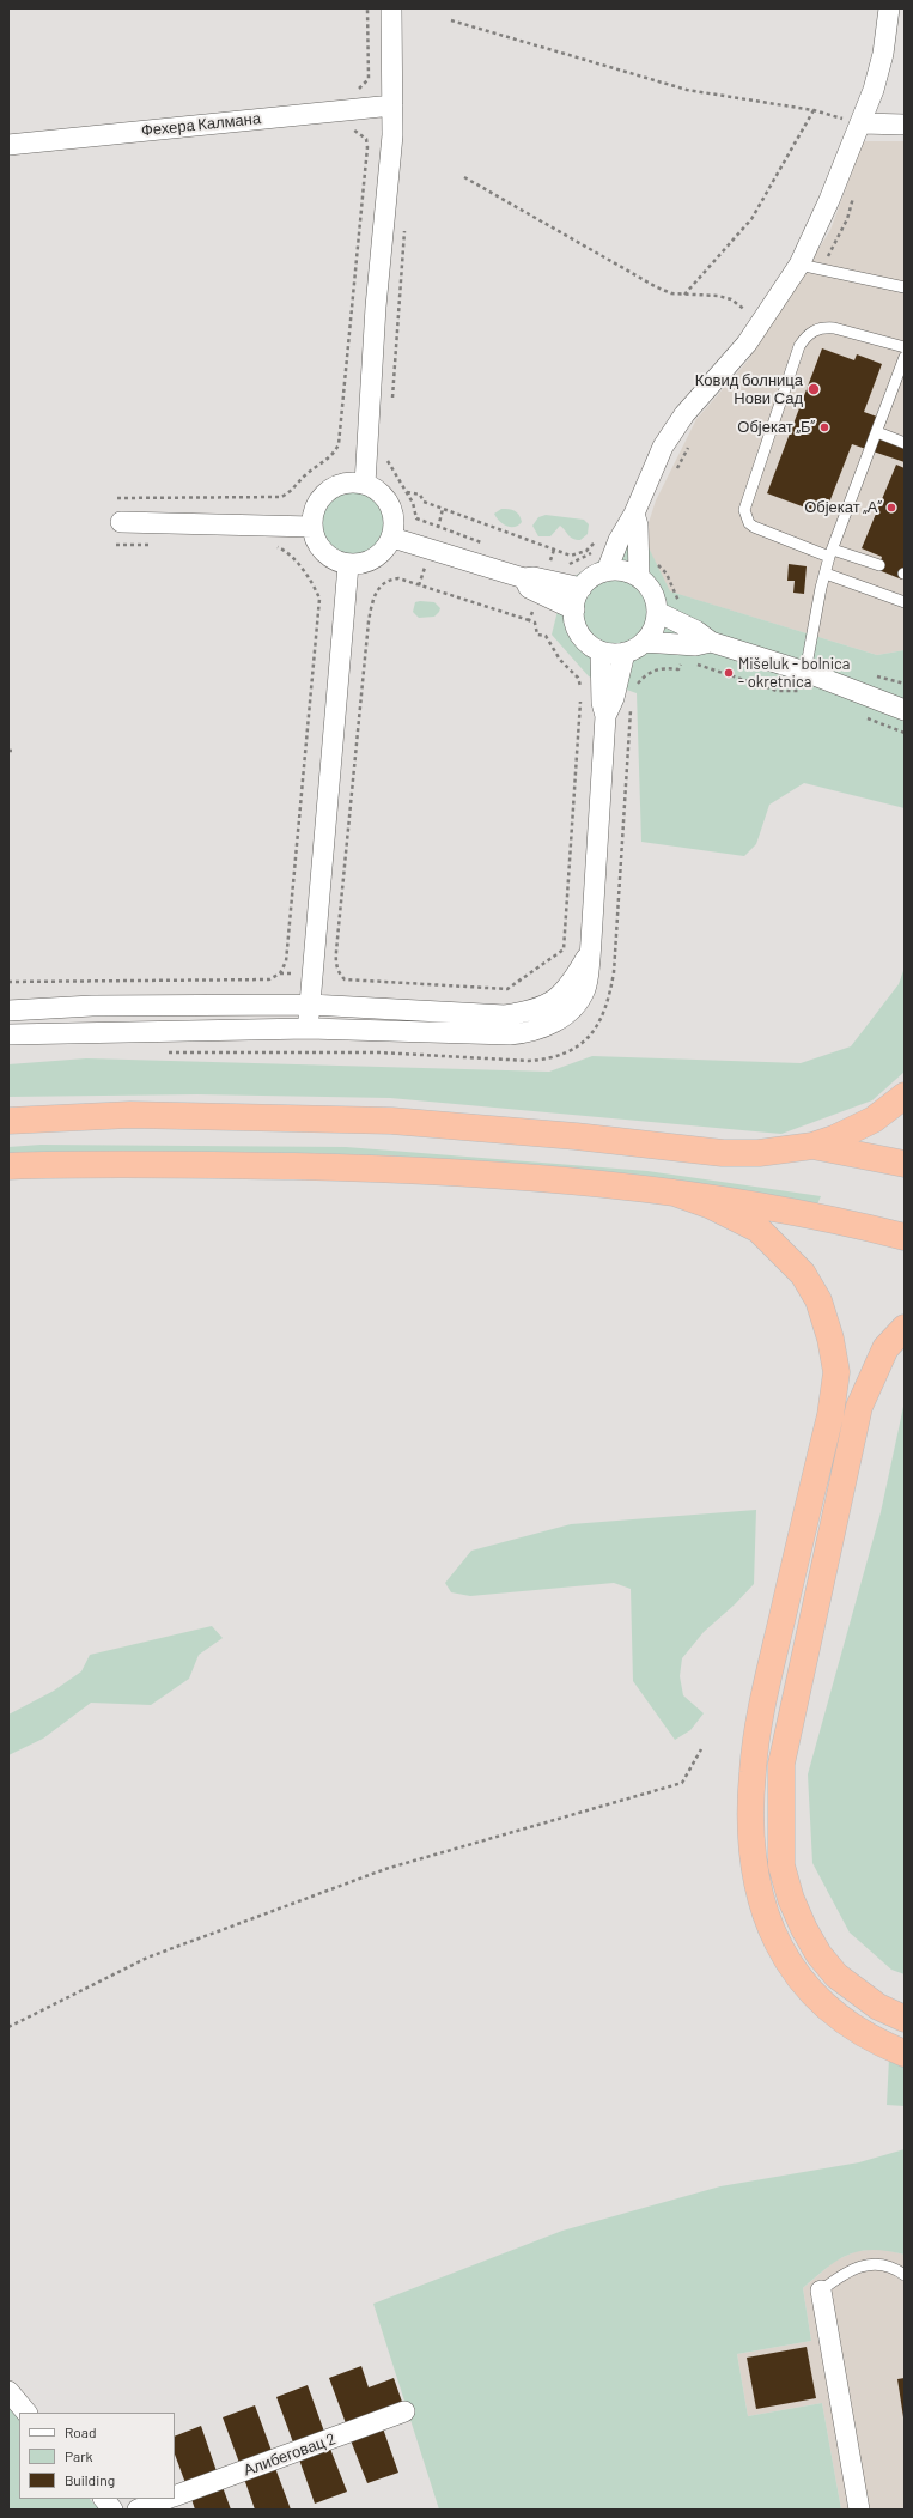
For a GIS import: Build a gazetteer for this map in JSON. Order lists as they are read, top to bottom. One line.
{"streets":{"street":["Фехера Калмана","Алибеговац 2"]},"places":["Ковид болница Нови Сад","Објекат „Б”","Објекат „А”","Mišeluk - bolnica - okretnica"],"legend":["Road","Park","Building"]}
